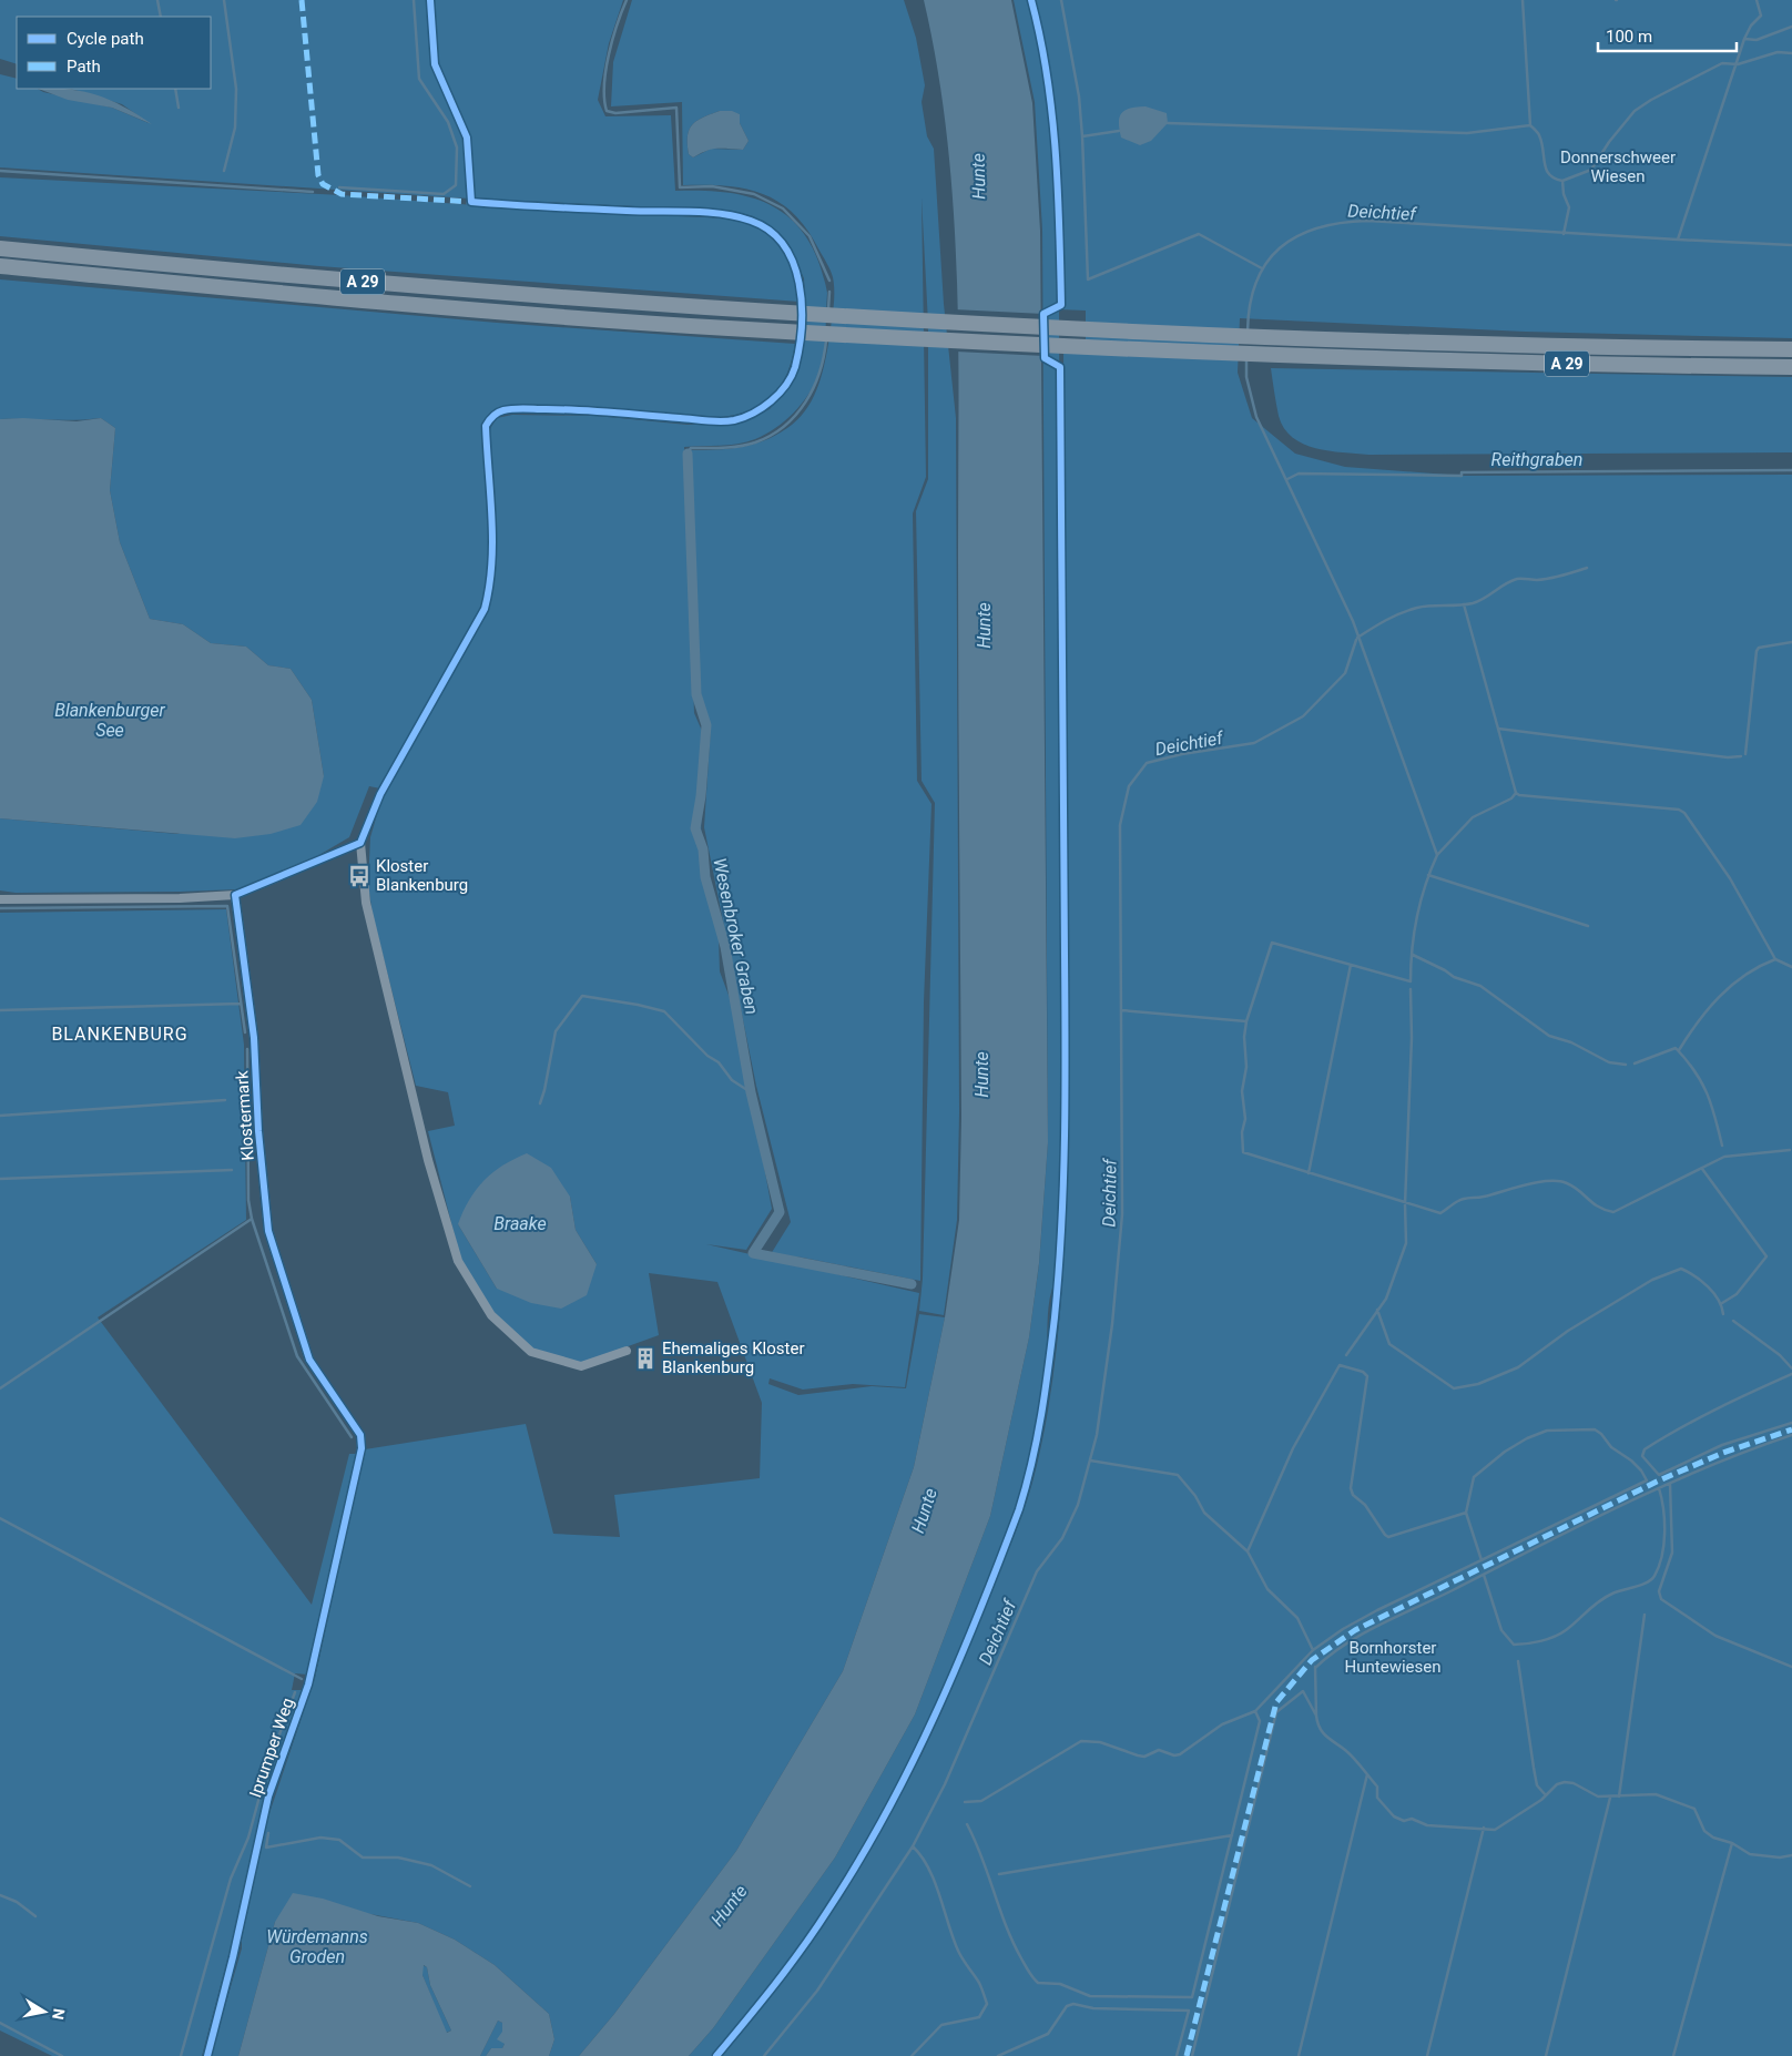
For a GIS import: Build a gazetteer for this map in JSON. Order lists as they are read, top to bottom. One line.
{"streets":{"highway":["A 29"],"street":["Klostermark","Iprumper Weg"]},"crossings":[["Klostermark","Iprumper Weg"]],"districts":["BLANKENBURG"],"water":["Hunte","Deichtief","Reithgraben","Blankenburger See","Wesenbroker Graben","Braake","Würdemanns Groden"],"parks":["Donnerschweer Wiesen","Bornhorster Huntewiesen"],"places":{"bus stop":["Kloster Blankenburg"],"building":["Ehemaliges Kloster Blankenburg"]},"legend":["Cycle path","Path"],"scale_bar":"100 m","north":"right"}
